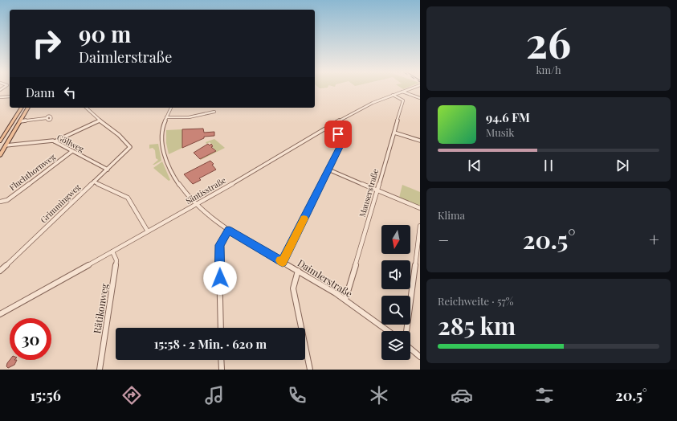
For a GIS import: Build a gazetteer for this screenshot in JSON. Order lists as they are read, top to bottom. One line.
{"streets":{"street":["Göllweg","Fluchthornweg","Säntisstraße","Mauserstraße","Grimmingweg","Daimlerstraße","Rätikonweg"]},"crossings":[["Göllweg","Fluchthornweg"],["Göllweg","Grimmingweg"],["Säntisstraße","Mauserstraße"],["Säntisstraße","Daimlerstraße"],["Säntisstraße","Rätikonweg"],["Mauserstraße","Daimlerstraße"]],"north":"bottom","page":{"tile":[["26","km/h"],"Klima",["Reichweite · 57%","285 km"]],"turn":["90 m","Daimlerstraße"],"then":"Dann","song":["94.6 FM","Musik"],"heat":["−","20.5°","+"],"limit":"30","trip":"15:58 · 2 Min. · 620 m","tabs":["15:56","20.5°"]}}
